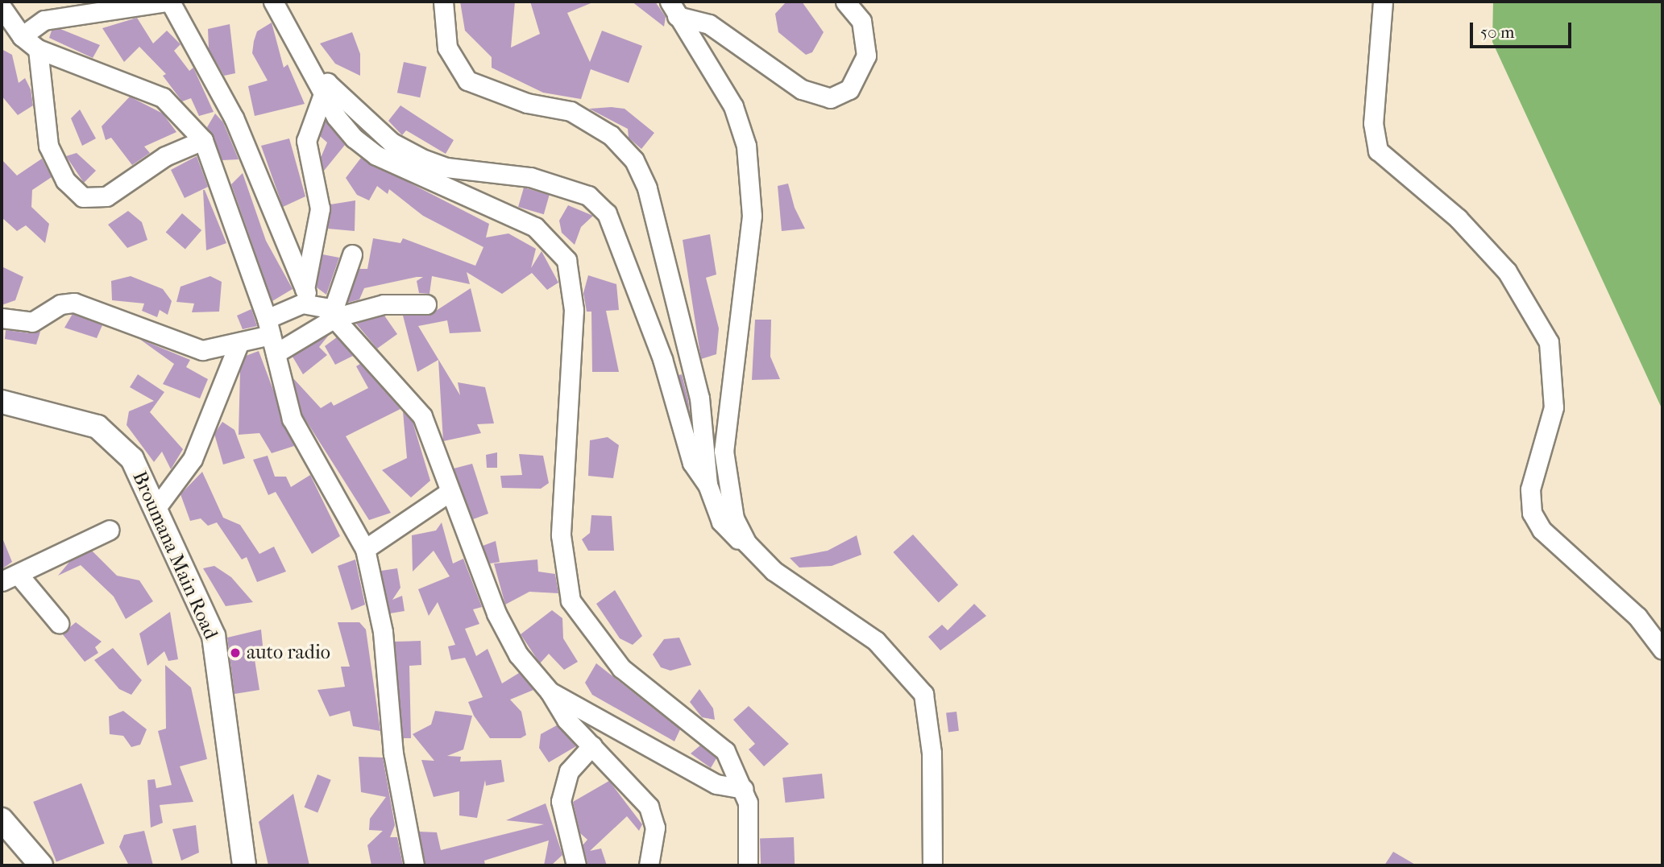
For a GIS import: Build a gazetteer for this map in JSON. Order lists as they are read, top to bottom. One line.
{"streets":{"main road":["Broumana Main Road"]},"places":["auto radio"],"scale_bar":"50 m"}
